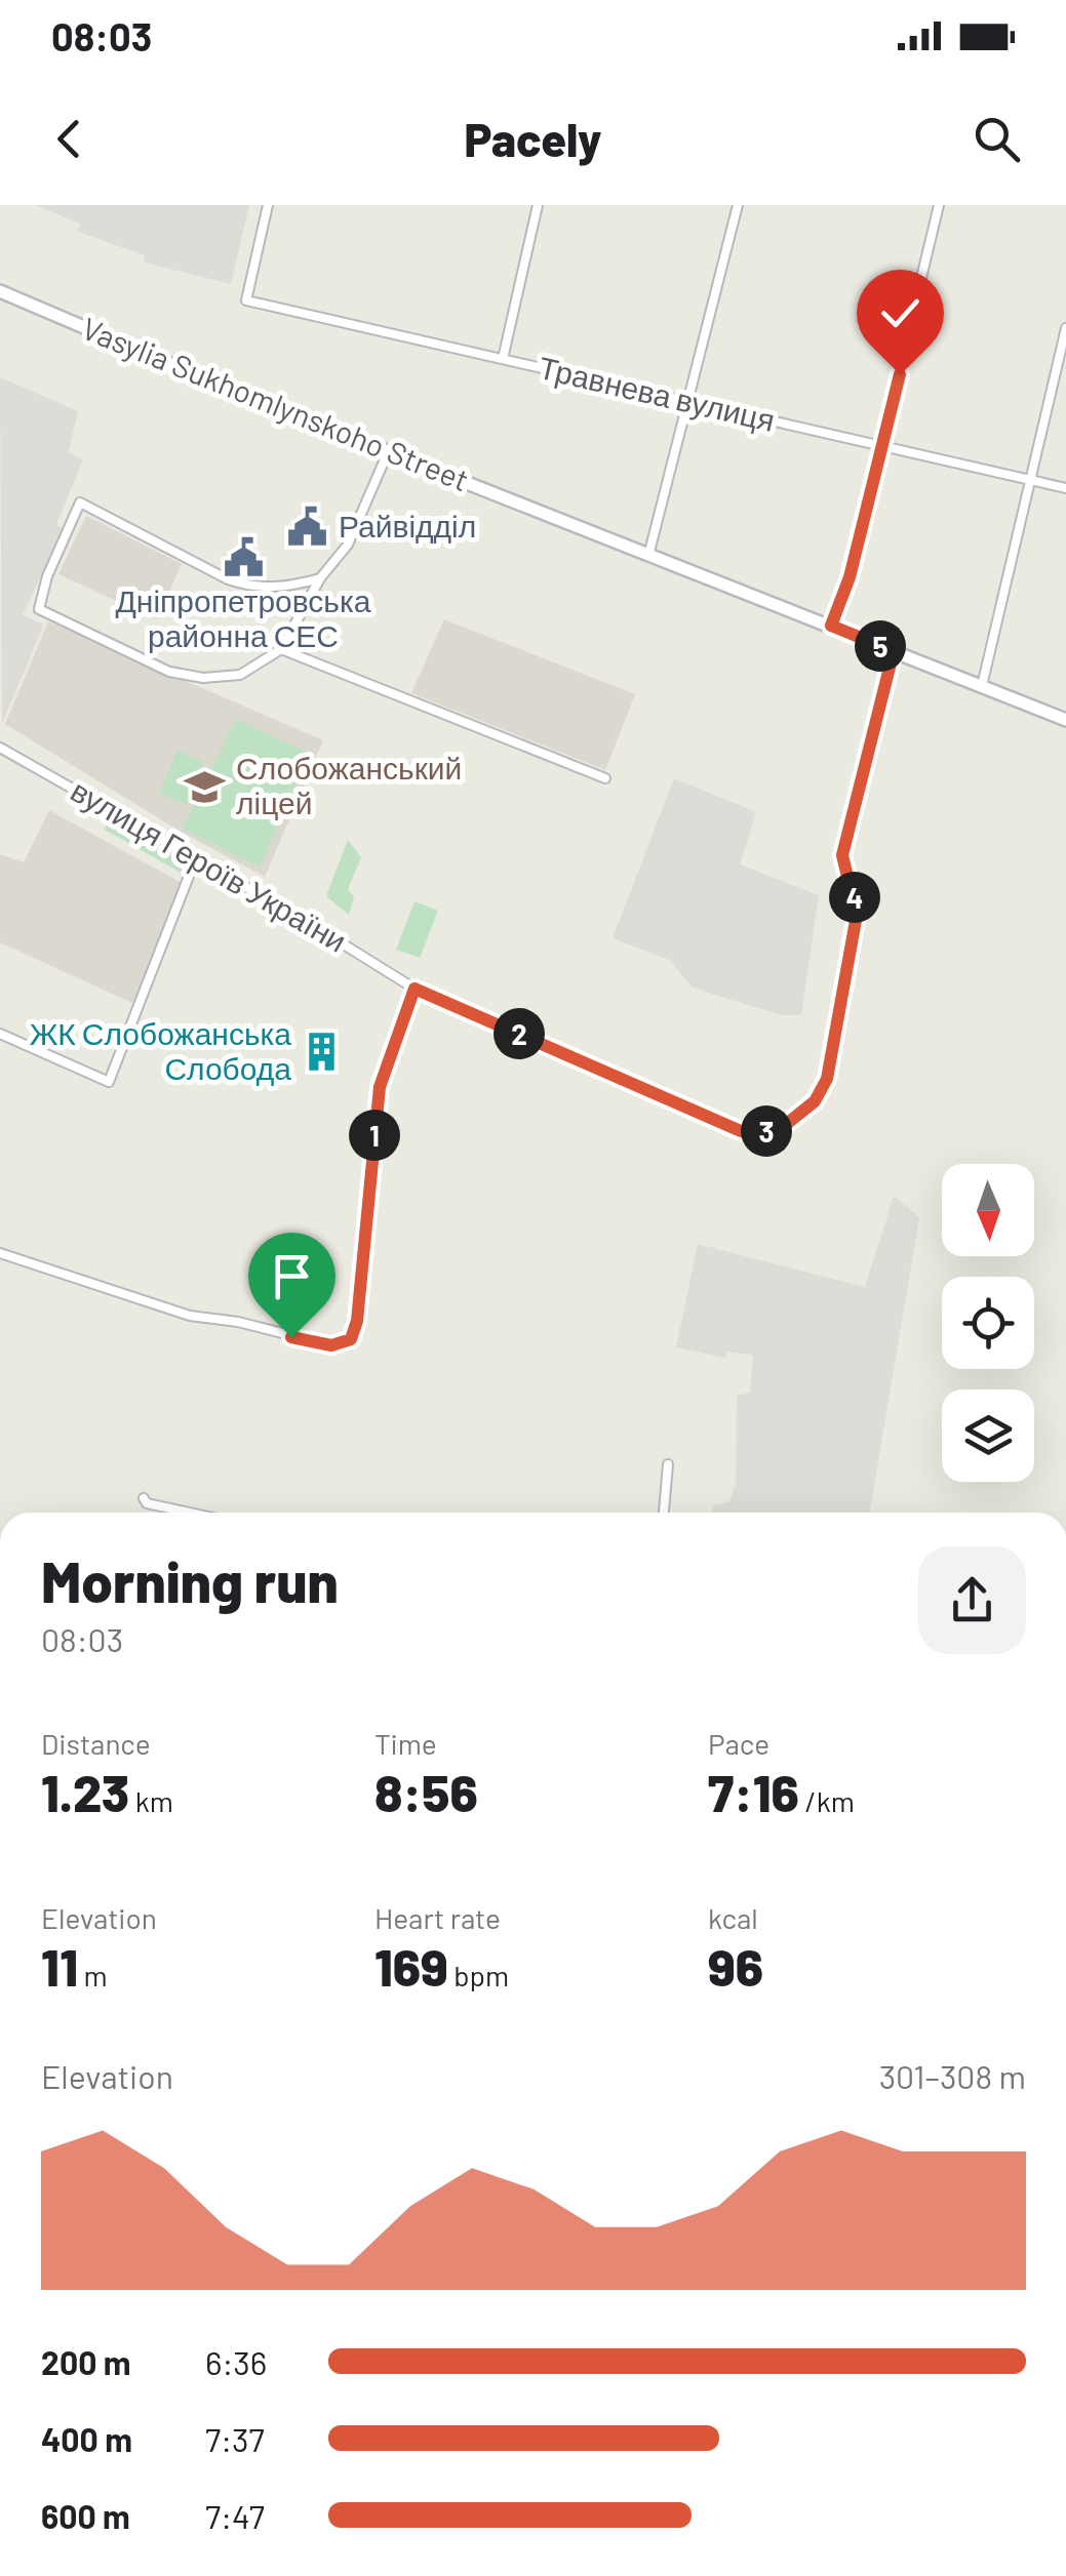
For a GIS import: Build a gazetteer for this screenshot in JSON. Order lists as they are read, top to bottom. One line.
{"streets":{"main road":["Vasylia Sukhomlynskoho Street"],"street":["Травнева вулиця","вулиця Героїв України"]},"crossings":[["Vasylia Sukhomlynskoho Street","вулиця Героїв України"]],"places":{"public building":["Райвідділ","Дніпропетровська районна СЕС"],"school or university":["Слобожанський ліцей"],"building":["ЖК Слобожанська Слобода"]},"north":"bottom","page":{"status":"08:03","header":"Pacely","pins":["5","4","2","3","1"],"heading":["Morning run","08:03"],"stats":[["Distance","1.23 km"],["Time","8:56"],["Pace","7:16 /km"],["Elevation","11 m"],["Heart rate","169 bpm"],["kcal","96"]],"chart":["Elevation","301–308 m"],"list":[{"name":"200 m","note":"6:36"},{"name":"400 m","note":"7:37"},{"name":"600 m","note":"7:47"}]}}
